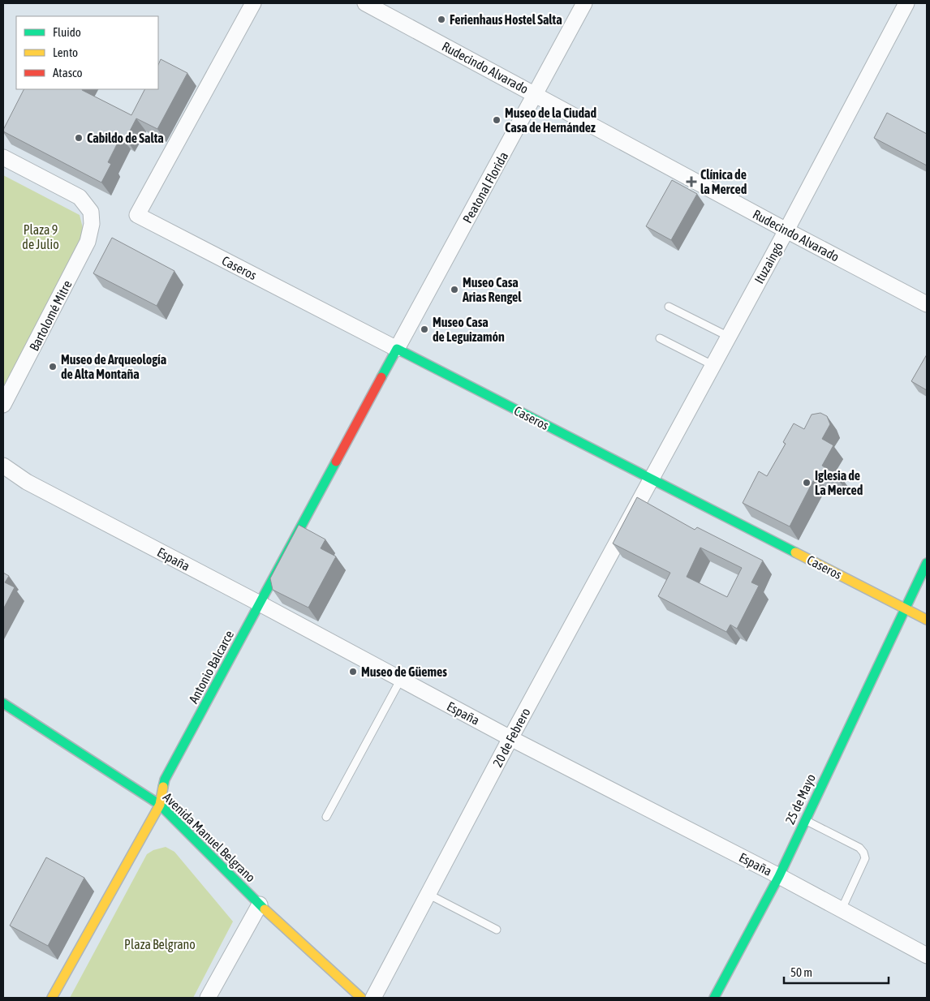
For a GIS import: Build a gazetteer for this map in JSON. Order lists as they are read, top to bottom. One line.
{"streets":{"street":["Rudecindo Alvarado","Peatonal Florida","Ituzaingó","Caseros","Bartolomé Mitre","España","Antonio Balcarce","20 de Febrero","25 de Mayo","Avenida Manuel Belgrano"]},"crossings":[["Rudecindo Alvarado","Peatonal Florida"],["Rudecindo Alvarado","Ituzaingó"],["Peatonal Florida","Caseros"],["Peatonal Florida","Antonio Balcarce"],["Ituzaingó","Caseros"],["Ituzaingó","20 de Febrero"],["Caseros","Antonio Balcarce"],["Caseros","20 de Febrero"],["Caseros","25 de Mayo"],["España","Antonio Balcarce"],["España","20 de Febrero"],["España","25 de Mayo"],["Antonio Balcarce","Avenida Manuel Belgrano"]],"parks":["Plaza 9 de Julio","Plaza Belgrano"],"places":{"other":["Ferienhaus Hostel Salta","Museo de la Ciudad Casa de Hernández","Cabildo de Salta","Museo Casa Arias Rengel","Museo Casa de Leguizamón","Museo de Arqueología de Alta Montaña","Iglesia de La Merced","Museo de Güemes"],"health":["Clínica de la Merced"]},"legend":["Fluido","Lento","Atasco"],"scale_bar":"50 m"}
